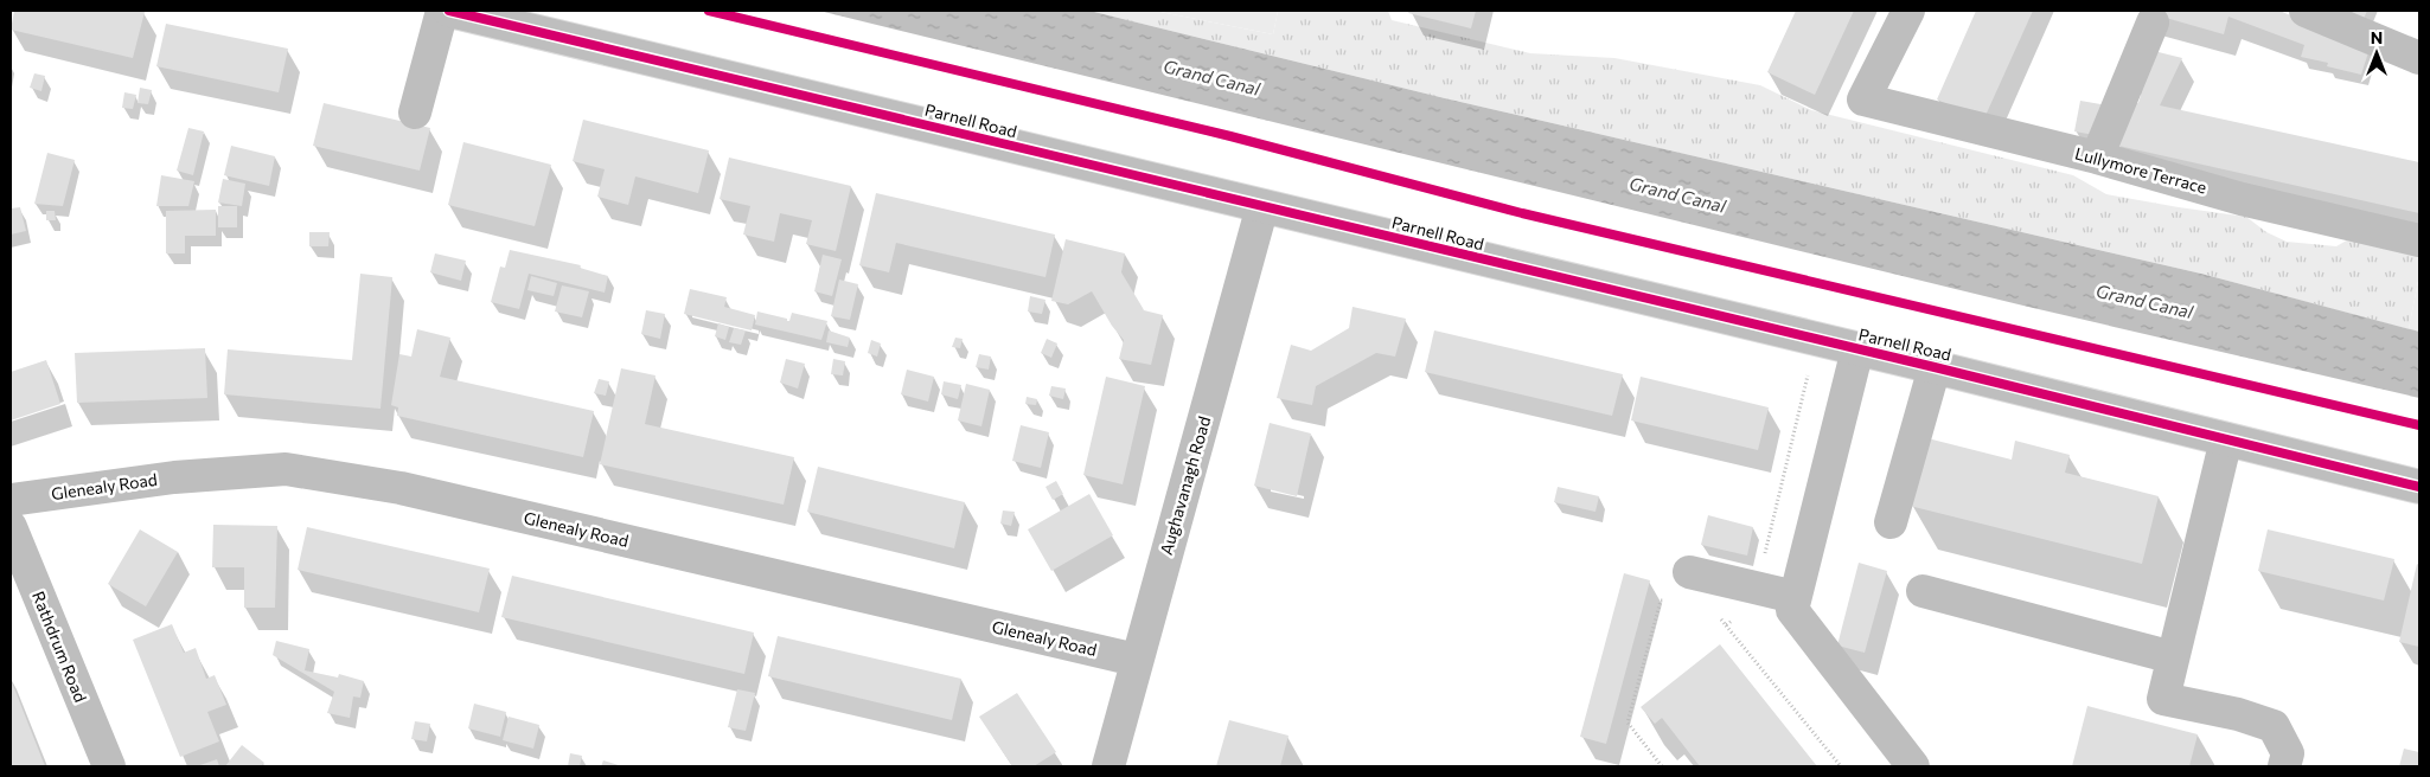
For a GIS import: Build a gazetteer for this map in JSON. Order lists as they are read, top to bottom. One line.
{"streets":{"street":["Parnell Road","Lullymore Terrace","Aughavanagh Road","Glenealy Road","Rathdrum Road"]},"crossings":[["Parnell Road","Aughavanagh Road"],["Aughavanagh Road","Glenealy Road"]],"water":["Grand Canal"],"north":"top"}
